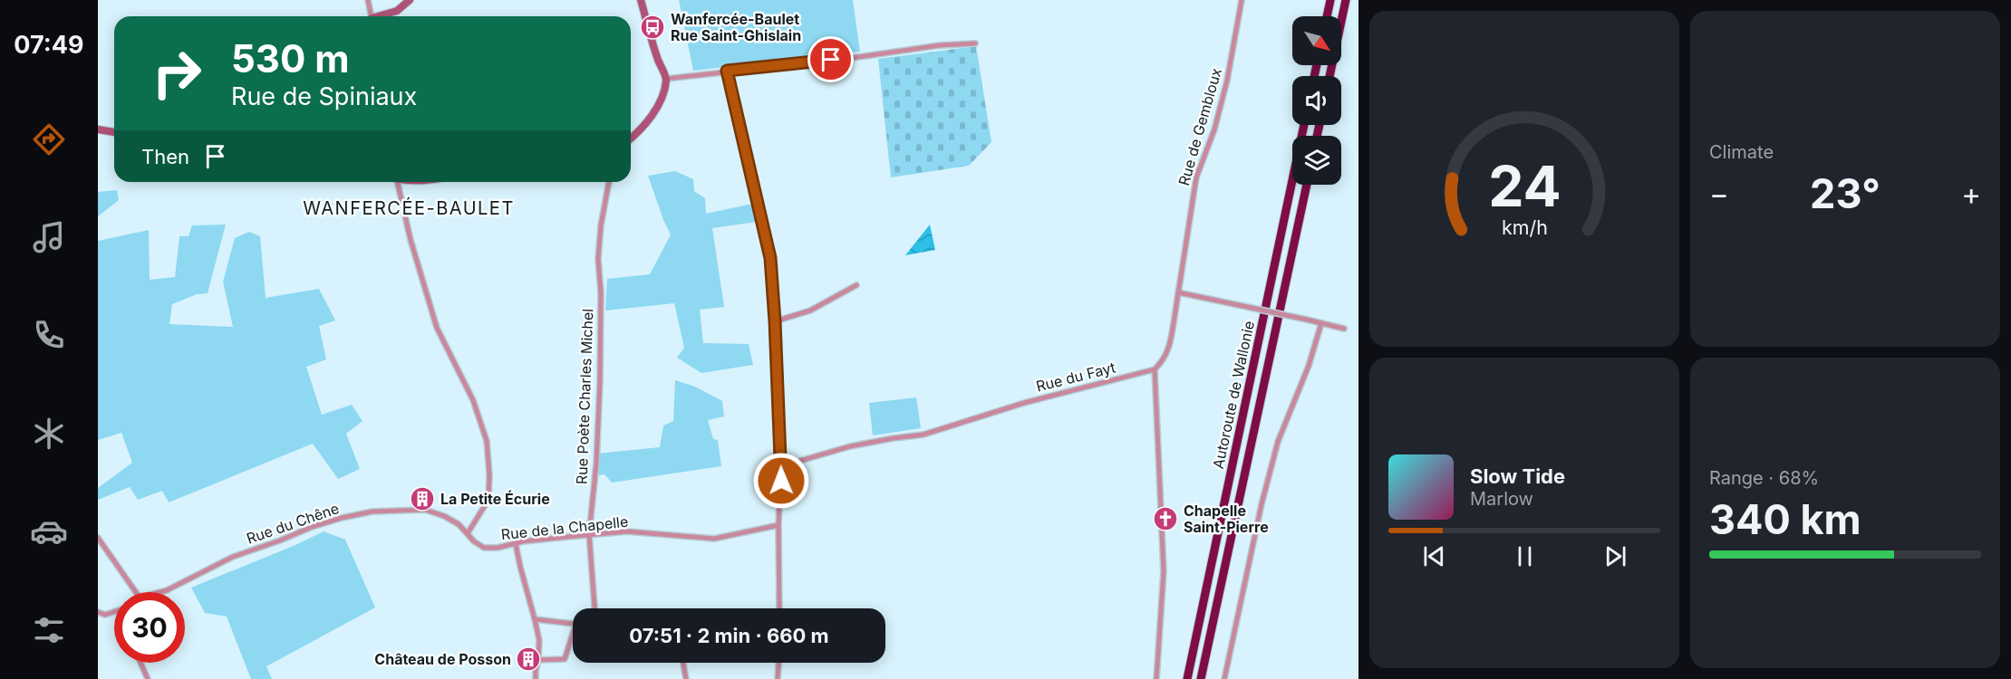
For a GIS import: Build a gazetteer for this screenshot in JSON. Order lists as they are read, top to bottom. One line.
{"streets":{"highway":["Autoroute de Wallonie"],"street":["Rue de Gembloux","Rue du Fayt","Rue Poète Charles Michel","Rue du Chêne","Rue de la Chapelle"]},"crossings":[["Rue Poète Charles Michel","Rue de la Chapelle"],["Rue du Chêne","Rue de la Chapelle"]],"districts":["WANFERCÉE-BAULET"],"places":{"bus stop":["Wanfercée-Baulet Rue Saint-Ghislain"],"building":["La Petite Écurie","Château de Posson"],"church":["Chapelle Saint-Pierre"]},"north":"bottom right","page":{"tabs":"07:49","tile":["Climate",["Range · 68%","340 km"]],"turn":["530 m","Rue de Spiniaux"],"then":"Then","heat":["−","23°","+"],"song":["Slow Tide","Marlow"],"limit":"30","trip":"07:51 · 2 min · 660 m","gauge":["24","km/h"]}}
